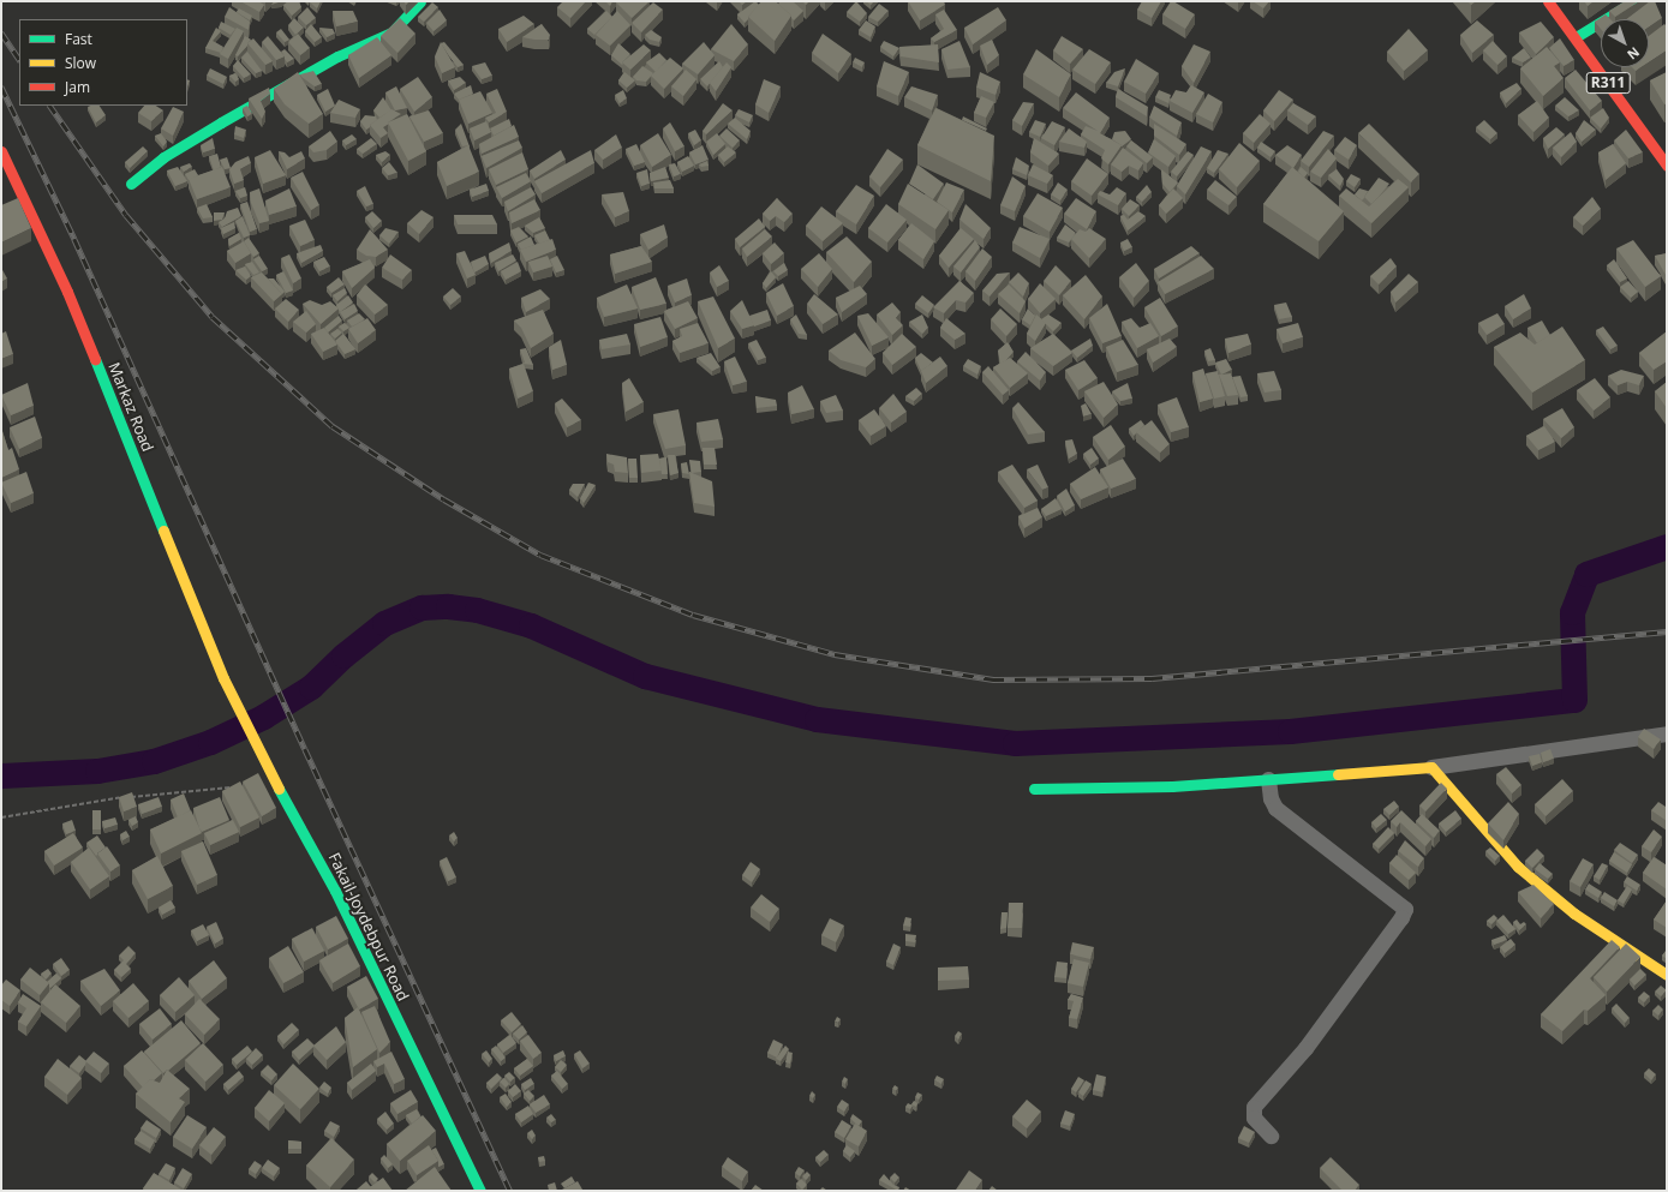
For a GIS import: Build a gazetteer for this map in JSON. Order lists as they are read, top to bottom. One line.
{"streets":{"street":["R311","Markaz Road","Fakail-Joydebpur Road"]},"crossings":[["Markaz Road","Fakail-Joydebpur Road"]],"legend":["Fast","Slow","Jam"],"north":"bottom right"}
